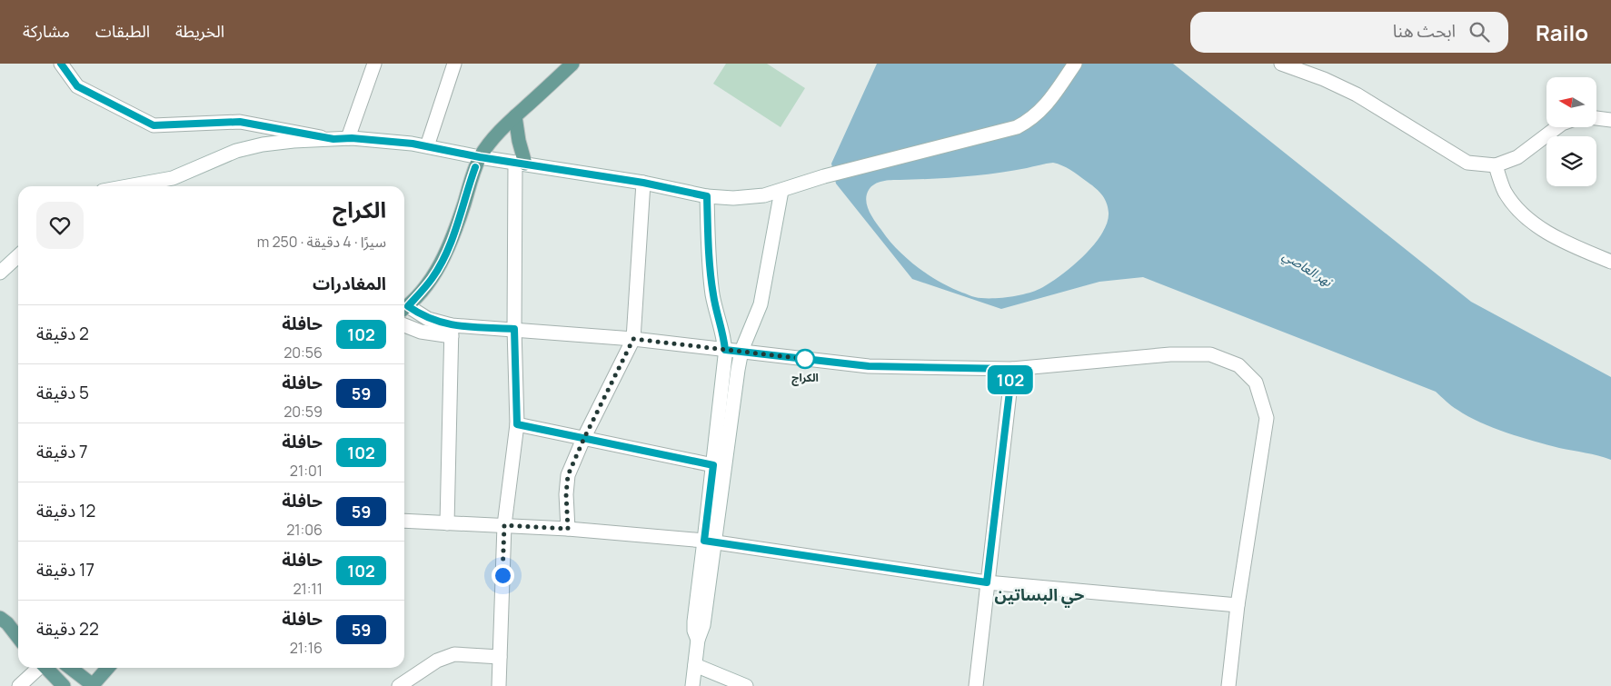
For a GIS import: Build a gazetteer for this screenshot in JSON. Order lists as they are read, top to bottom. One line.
{"districts":["حي البساتين"],"water":["نهر العاصي"],"places":["الكراج"],"lines":["bus line 102"],"north":"left","page":{"header":"Railo","search":"ابحث هنا","nav":["الخريطة","الطبقات","مشاركة"],"on_map":"102","heading":[["الكراج","سيرًا · 4 دقيقة · 250 m"],"المغادرات"],"list":[{"mark":"102","name":"حافلة","note":"20:56","value":"2 دقيقة"},{"mark":"59","name":"حافلة","note":"20:59","value":"5 دقيقة"},{"mark":"102","name":"حافلة","note":"21:01","value":"7 دقيقة"},{"mark":"59","name":"حافلة","note":"21:06","value":"12 دقيقة"},{"mark":"102","name":"حافلة","note":"21:11","value":"17 دقيقة"},{"mark":"59","name":"حافلة","note":"21:16","value":"22 دقيقة"}]}}
